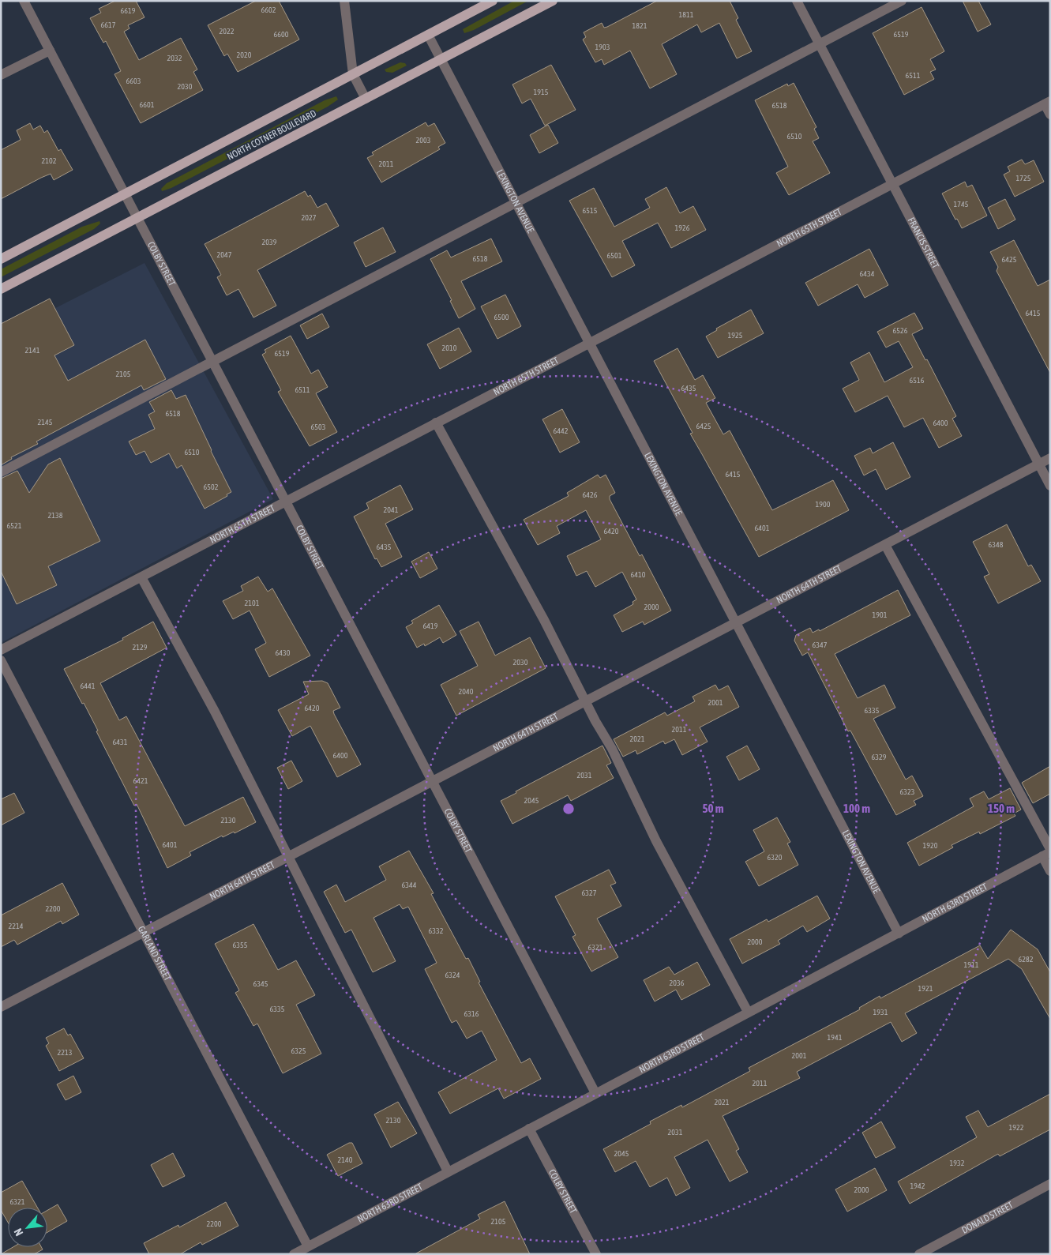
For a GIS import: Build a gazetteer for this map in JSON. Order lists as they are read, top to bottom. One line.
{"streets":{"main road":["NORTH COTNER BOULEVARD"],"street":["LEXINGTON AVENUE","NORTH 65TH STREET","FRANCIS STREET","COLBY STREET","NORTH 64TH STREET","NORTH 63RD STREET","GARLAND STREET","DONALD STREET"]},"crossings":[["NORTH COTNER BOULEVARD","LEXINGTON AVENUE"],["NORTH COTNER BOULEVARD","COLBY STREET"],["LEXINGTON AVENUE","NORTH 65TH STREET"],["LEXINGTON AVENUE","NORTH 64TH STREET"],["LEXINGTON AVENUE","NORTH 63RD STREET"],["NORTH 65TH STREET","FRANCIS STREET"],["NORTH 65TH STREET","COLBY STREET"],["FRANCIS STREET","NORTH 64TH STREET"],["COLBY STREET","NORTH 64TH STREET"],["COLBY STREET","NORTH 63RD STREET"],["NORTH 64TH STREET","GARLAND STREET"],["NORTH 63RD STREET","GARLAND STREET"]],"house_numbers":["6602","6619","1811","6617","1821","2022","6600","6519","1903","2020","2032","6511","6603","2030","1915","6601","6518","6510","2003","2102","2011","1725","1745","6515","2027","1926","2039","2047","6501","6518","6425","6434","6415","6500","6526","1925","2010","2141","6519","2105","6516","6435","6511","6518","2145","6400","6425","6503","6442","6510","6415","6502","6426","1900","2041","2138","6521","6401","6420","6348","6435","6410","2101","2000","1901","6419","6347","2129","6430","2030","6441","2040","2001","6420","6335","2011","2021","6431","6400","6329","2031","6421","6323","2045","2130","6401","1920","6320","6344","6327","2200","2214","6332","2000","6355","6321","6282","1911","6324","2036","6345","1921","6335","1931","6316","1941","6325","2213","2001","2011","2021","2130","1922","2031","2045","2140","1932","1942","2000","6321","2105","2200"],"north":"bottom left","rings":["50 m","100 m","150 m"]}
